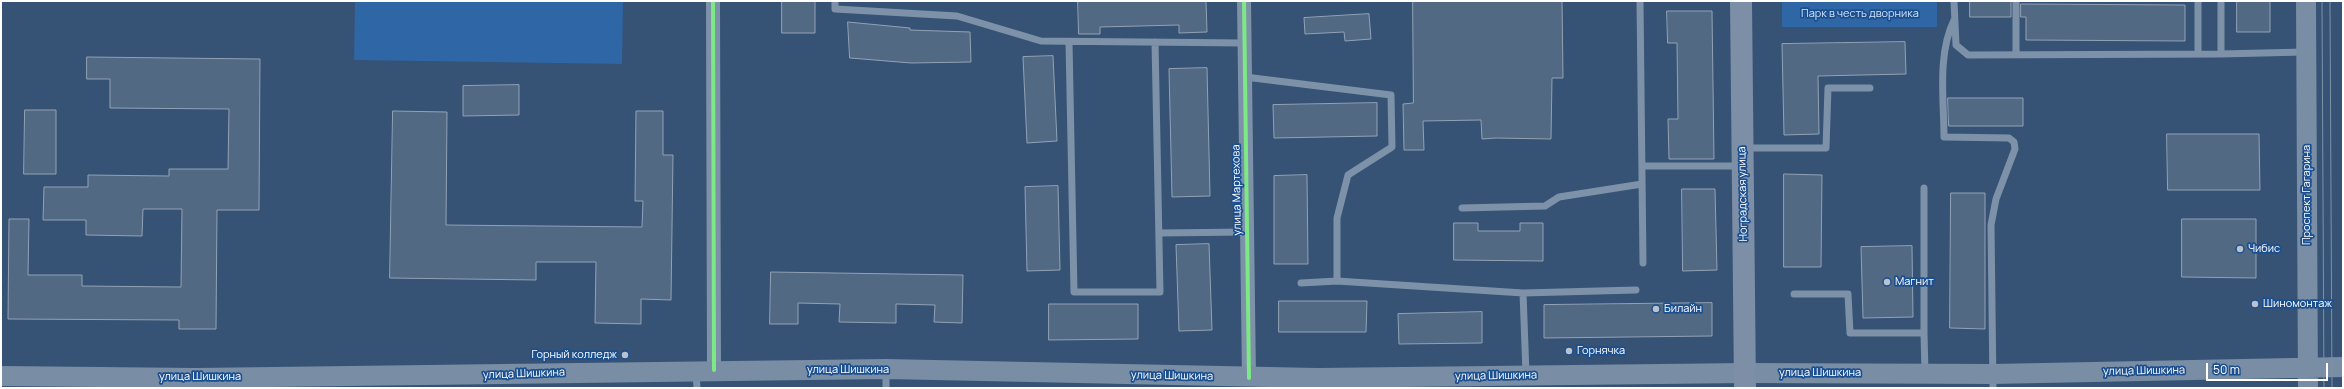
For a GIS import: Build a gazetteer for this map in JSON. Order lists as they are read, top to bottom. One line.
{"streets":{"main road":["Ноградская улица","Проспект Гагарина","улица Шишкина"],"street":["улица Мартехова"]},"crossings":[["улица Мартехова","улица Шишкина"],["Ноградская улица","улица Шишкина"],["Проспект Гагарина","улица Шишкина"]],"parks":["Парк в честь дворника"],"places":["Чибис","Магнит","Шиномонтаж","Билайн","Горнячка","Горный колледж"],"scale_bar":"50 m"}
